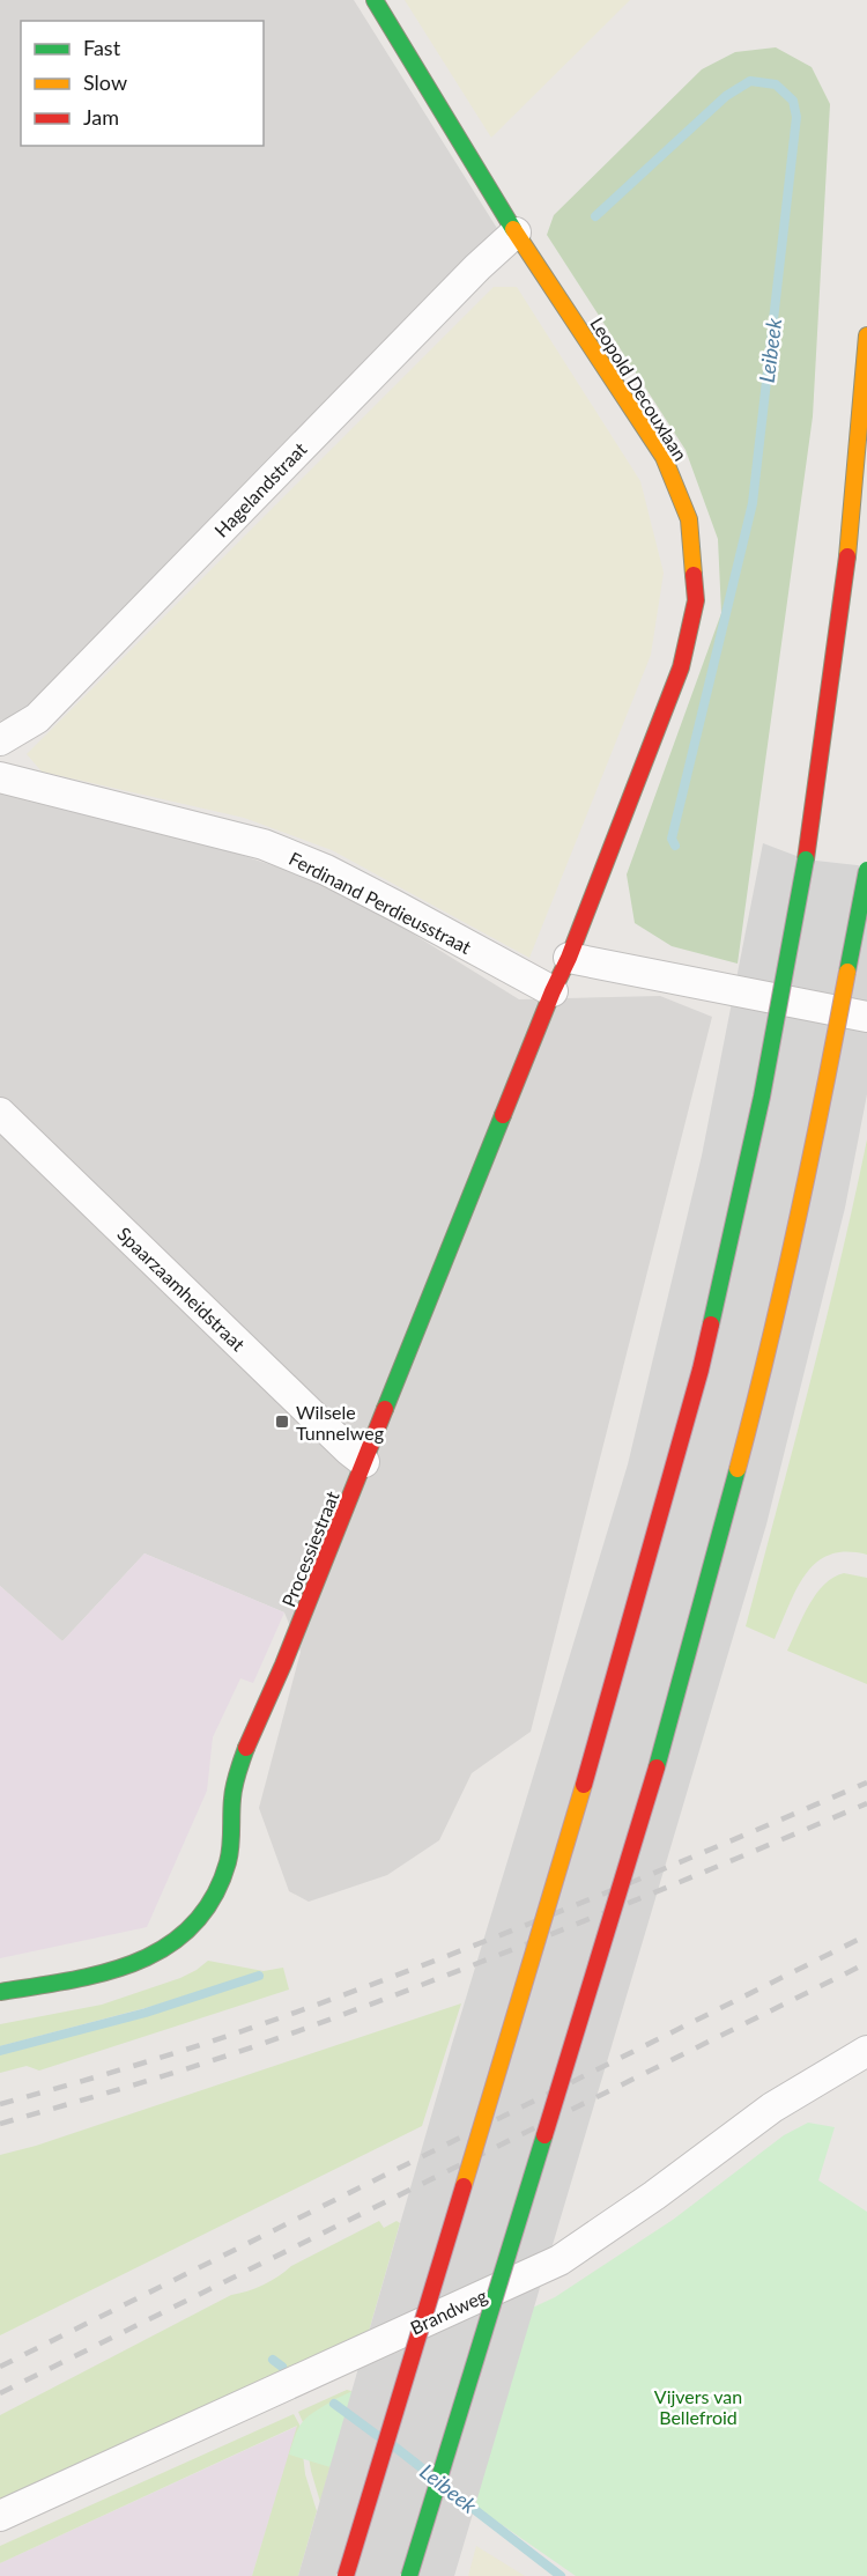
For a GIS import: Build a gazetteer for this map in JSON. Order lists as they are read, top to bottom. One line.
{"streets":{"main road":["Leopold Decouxlaan","Processiestraat"],"street":["Hagelandstraat","Ferdinand Perdieusstraat","Spaarzaamheidstraat","Brandweg"]},"crossings":[["Leopold Decouxlaan","Hagelandstraat"],["Leopold Decouxlaan","Ferdinand Perdieusstraat"],["Leopold Decouxlaan","Processiestraat"],["Ferdinand Perdieusstraat","Processiestraat"],["Spaarzaamheidstraat","Processiestraat"]],"water":["Leibeek"],"parks":["Vijvers van Bellefroid"],"places":{"transit":["Wilsele Tunnelweg"]},"legend":["Fast","Slow","Jam"]}
